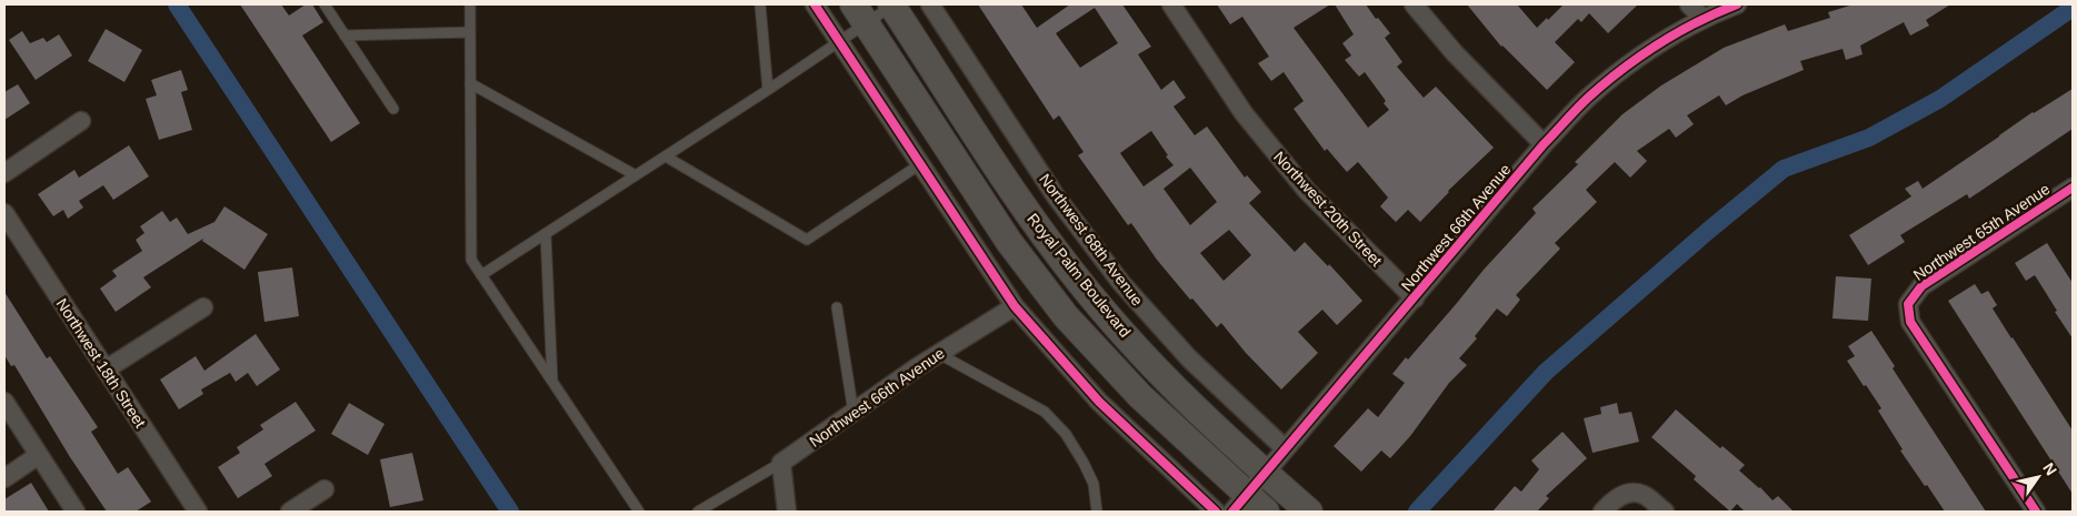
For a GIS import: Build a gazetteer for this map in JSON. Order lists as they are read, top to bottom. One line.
{"streets":{"main road":["Royal Palm Boulevard"],"street":["Northwest 20th Street","Northwest 66th Avenue","Northwest 65th Avenue","Northwest 68th Avenue","Northwest 18th Street"]},"crossings":[["Northwest 20th Street","Northwest 66th Avenue"],["Northwest 66th Avenue","Northwest 68th Avenue"],["Northwest 66th Avenue","Royal Palm Boulevard"]],"north":"top right"}
